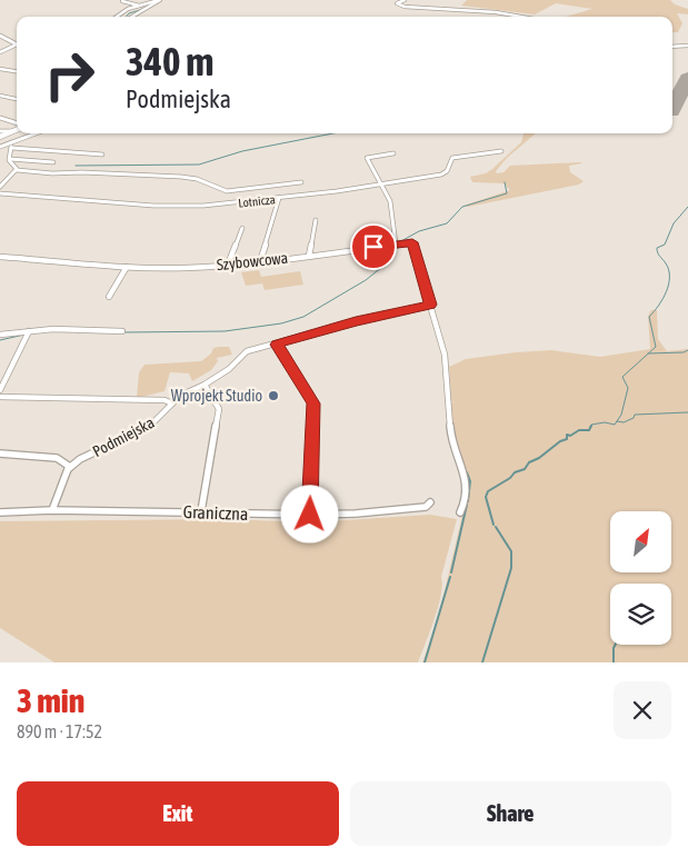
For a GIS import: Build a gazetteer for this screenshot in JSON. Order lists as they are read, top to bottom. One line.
{"streets":{"street":["Lotnicza","Szybowcowa","Podmiejska","Graniczna"]},"places":["Wprojekt Studio"],"north":"top right","page":{"turn":["340 m","Podmiejska"],"heading":["3 min","890 m · 17:52"],"buttons":["Exit","Share"]}}
